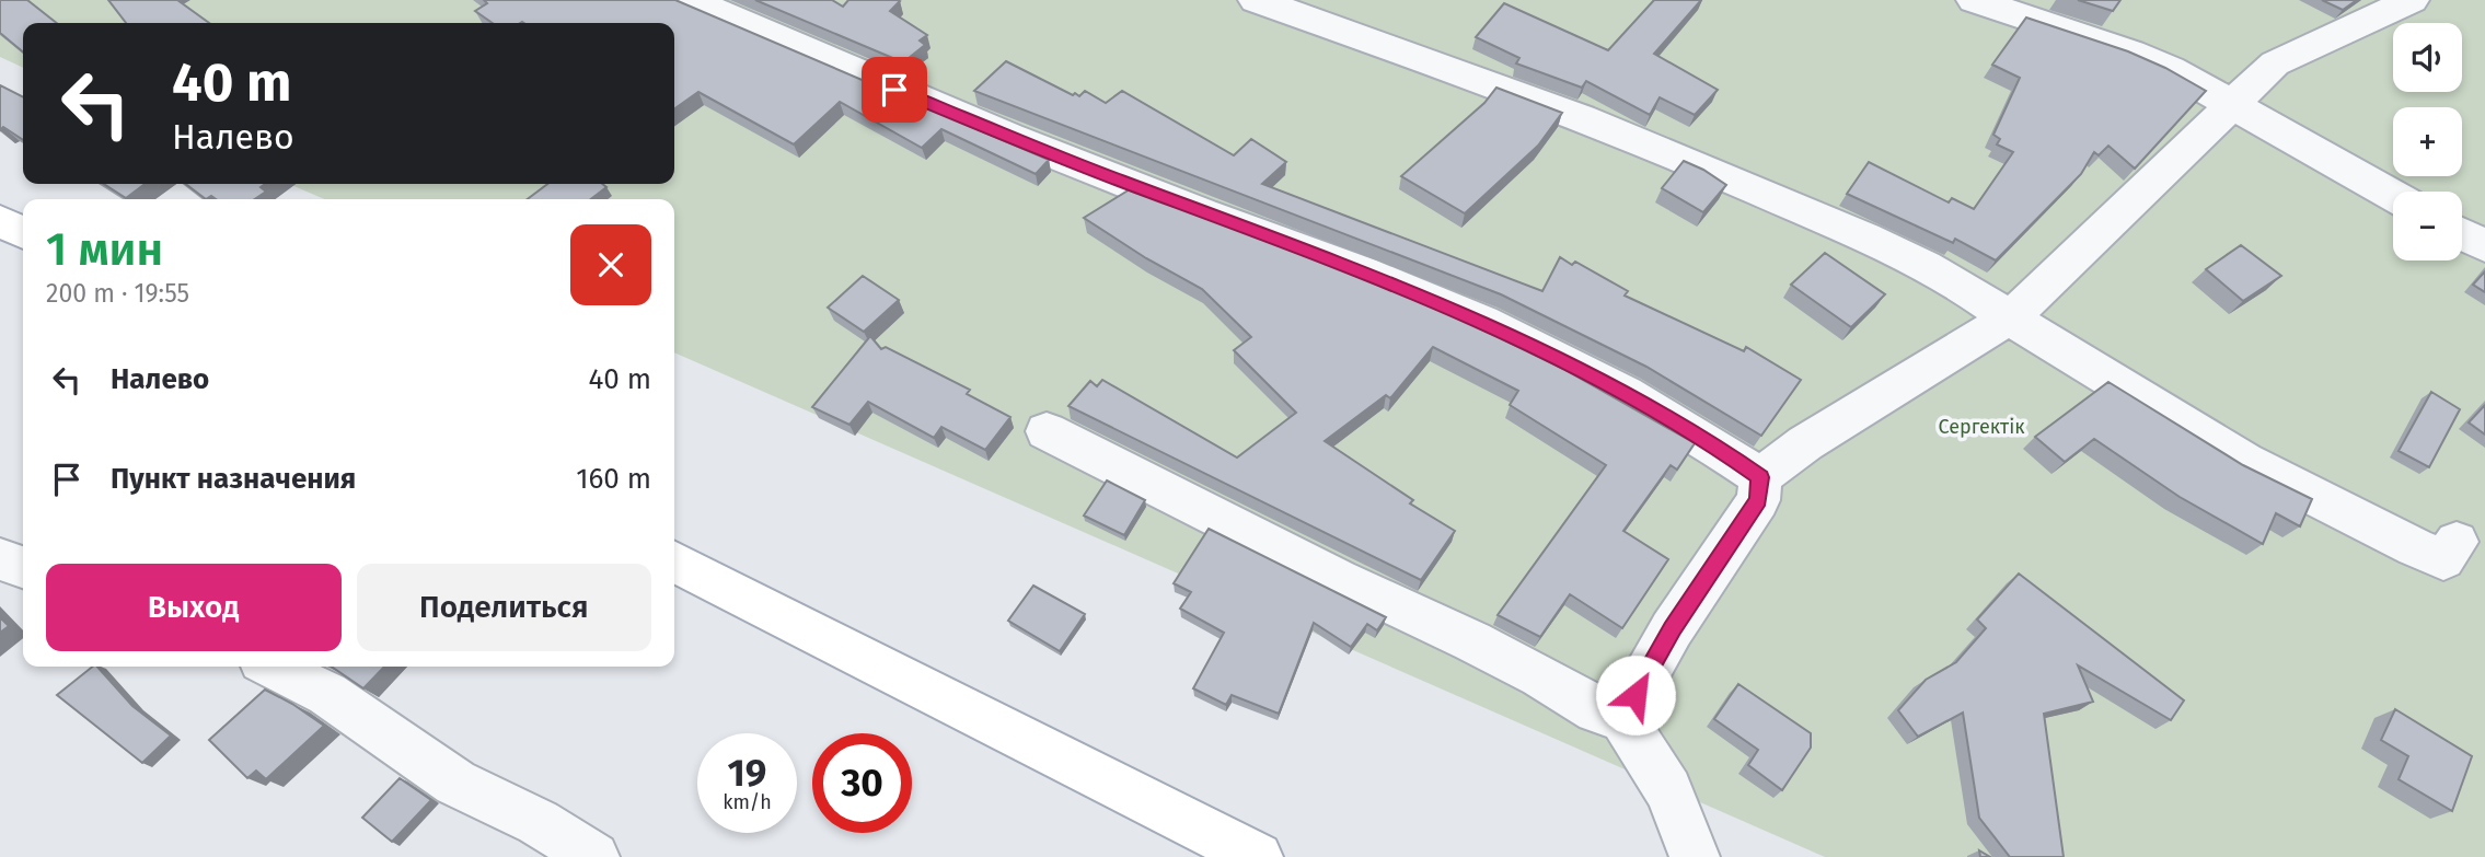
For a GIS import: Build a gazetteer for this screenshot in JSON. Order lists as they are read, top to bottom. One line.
{"parks":["Сергектік"],"page":{"map_buttons":["+","−"],"turn":["40 m","Налево"],"heading":["1 мин","200 m · 19:55"],"list":[{"name":"Налево","value":"40 m"},{"name":"Пункт назначения","value":"160 m"}],"buttons":["Выход","Поделиться"],"speed":"19 km/h","limit":"30"}}
